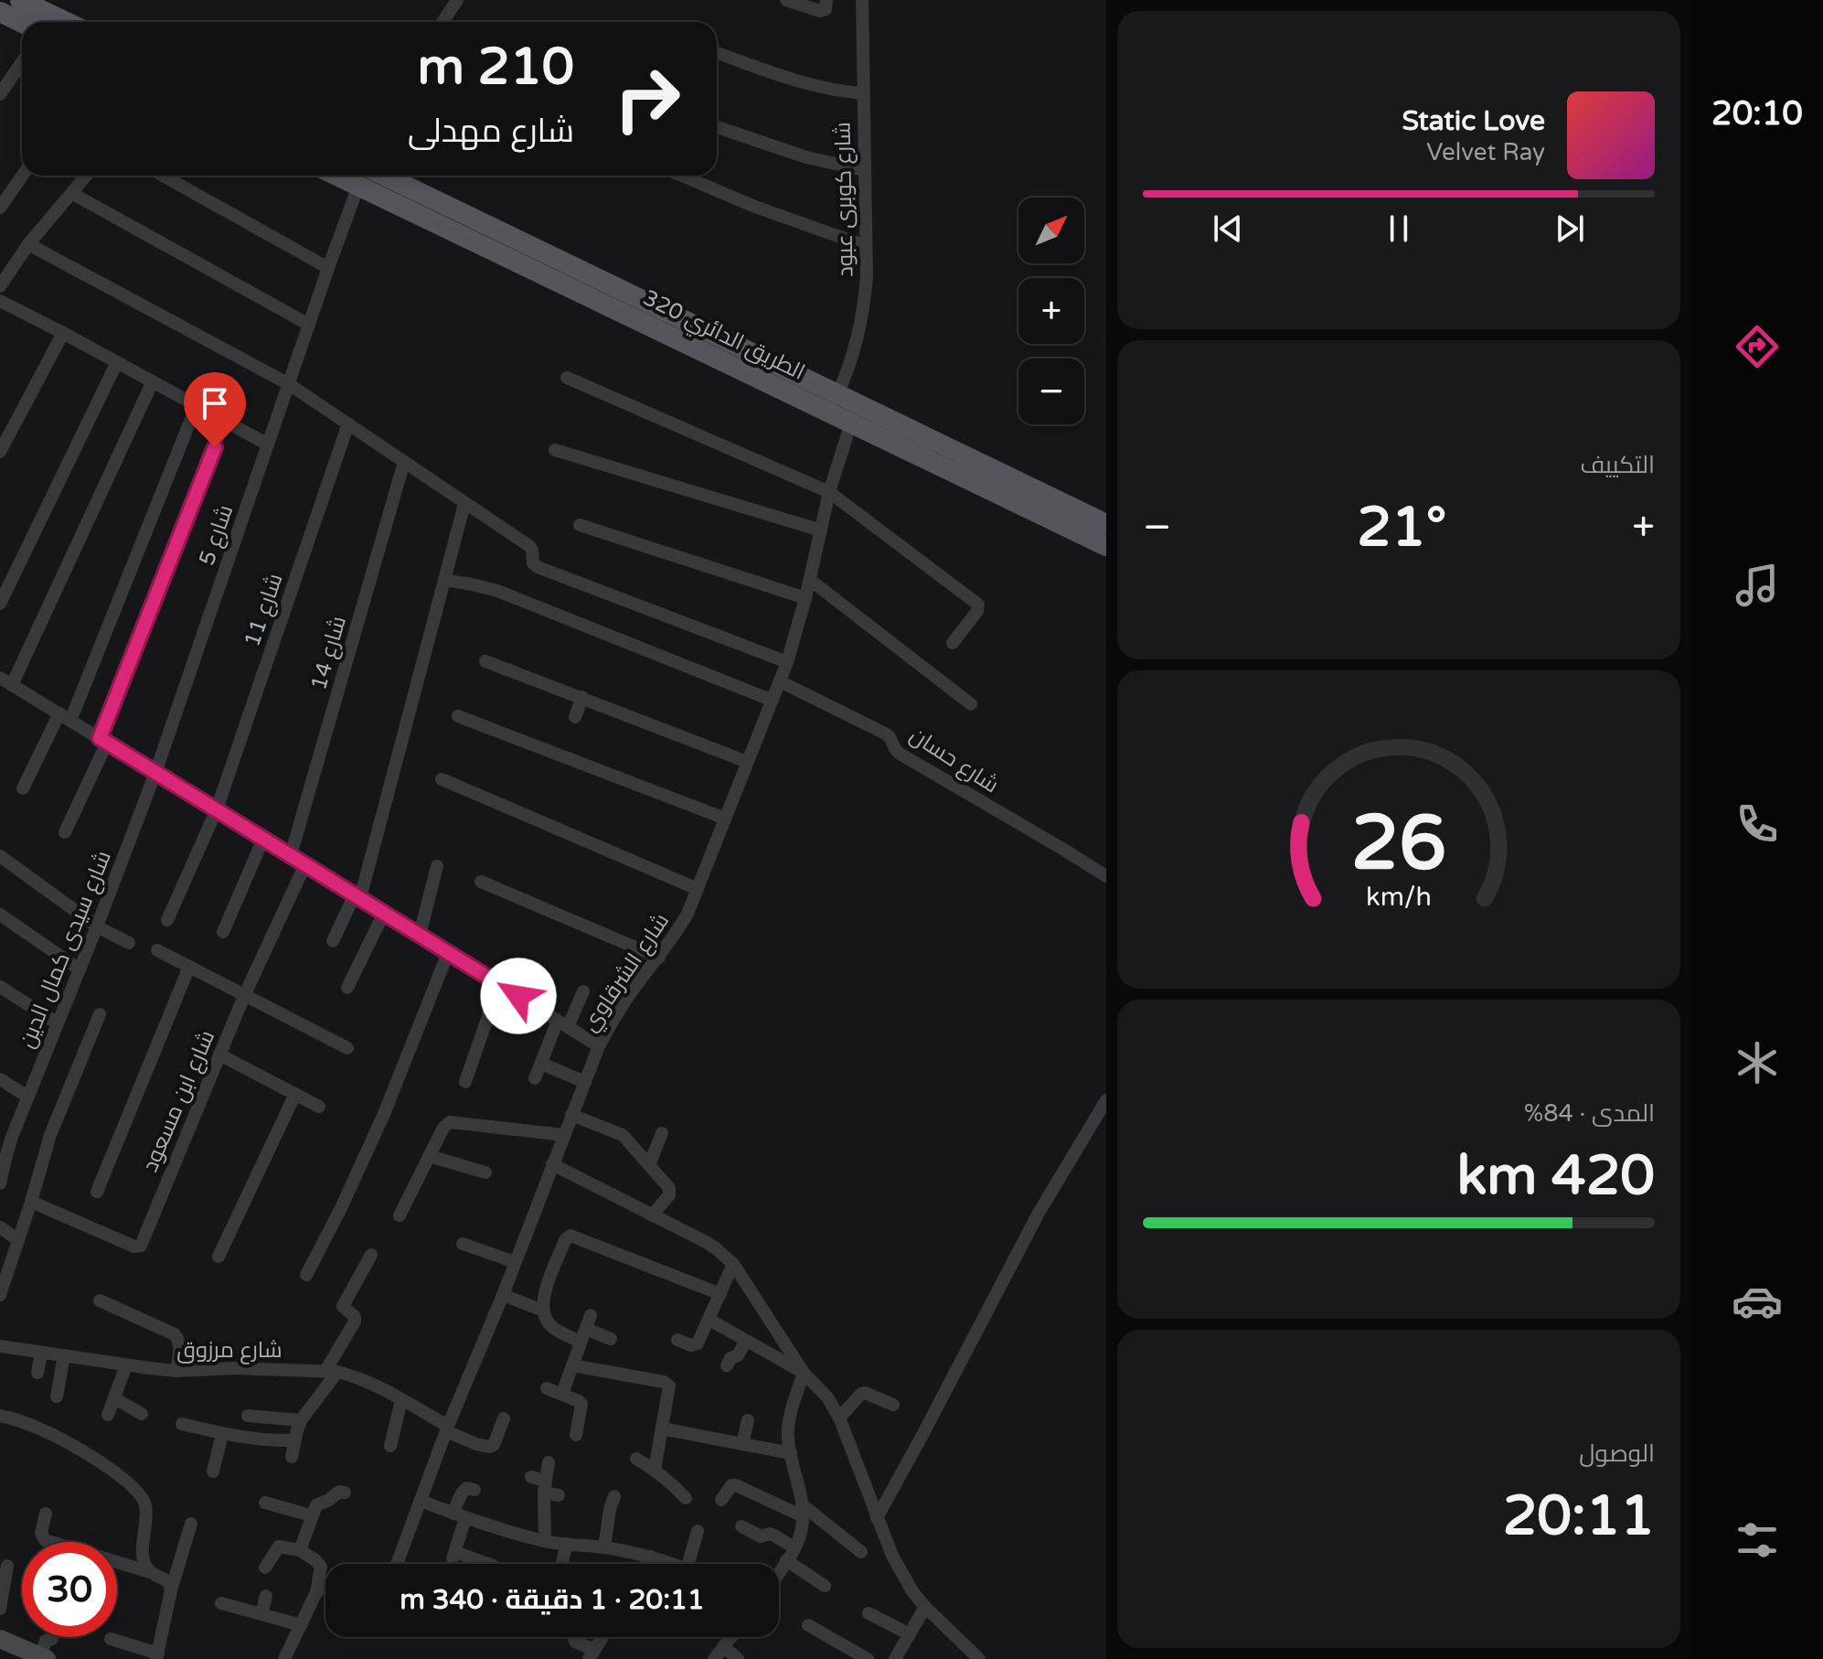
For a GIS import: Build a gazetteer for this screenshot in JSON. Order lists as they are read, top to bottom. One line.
{"streets":{"main road":["الطريق الدائري 320"],"street":["شارع كوبرى عبود","شارع 5","شارع 11","شارع 14","شارع حسان","شارع سيدى كمال الدين","شارع الشرقاوي","شارع ابن مسعود","شارع مرزوق"]},"crossings":[["شارع كوبرى عبود","الطريق الدائري 320"],["الطريق الدائري 320","شارع 5"],["الطريق الدائري 320","شارع الشرقاوي"],["شارع 5","شارع سيدى كمال الدين"],["شارع حسان","شارع الشرقاوي"],["شارع الشرقاوي","شارع مرزوق"]],"north":"top right","page":{"tabs":"20:10","turn":["210 m","شارع مهدلى"],"song":["Static Love","Velvet Ray"],"map_buttons":["+","−"],"tile":["التكييف",["المدى · 84%","420 km"],["الوصول","20:11"]],"heat":["−","21°","+"],"limit":"30","trip":"20:11 · 1 دقيقة · 340 m","gauge":["26","km/h"]}}
